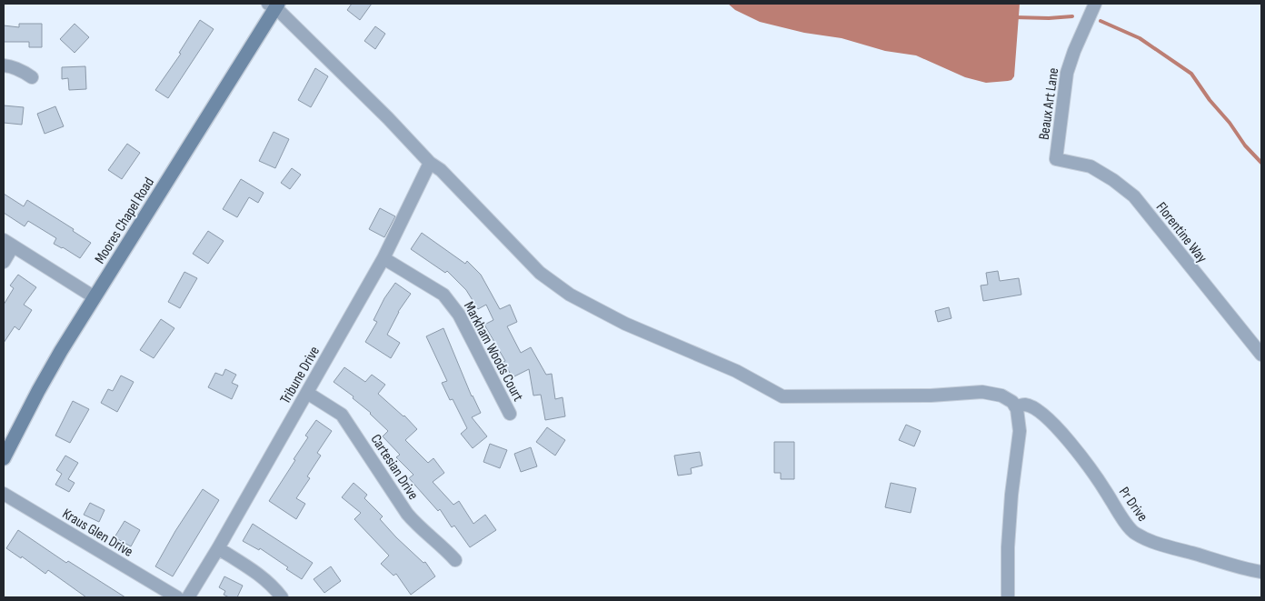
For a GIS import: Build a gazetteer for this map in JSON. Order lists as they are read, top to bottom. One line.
{"streets":{"main road":["Moores Chapel Road"],"street":["Beaux Art Lane","Florentine Way","Markham Woods Court","Tribune Drive","Cartesian Drive","Pr Drive","Kraus Glen Drive"]},"crossings":[["Beaux Art Lane","Florentine Way"],["Markham Woods Court","Tribune Drive"],["Tribune Drive","Cartesian Drive"]]}
